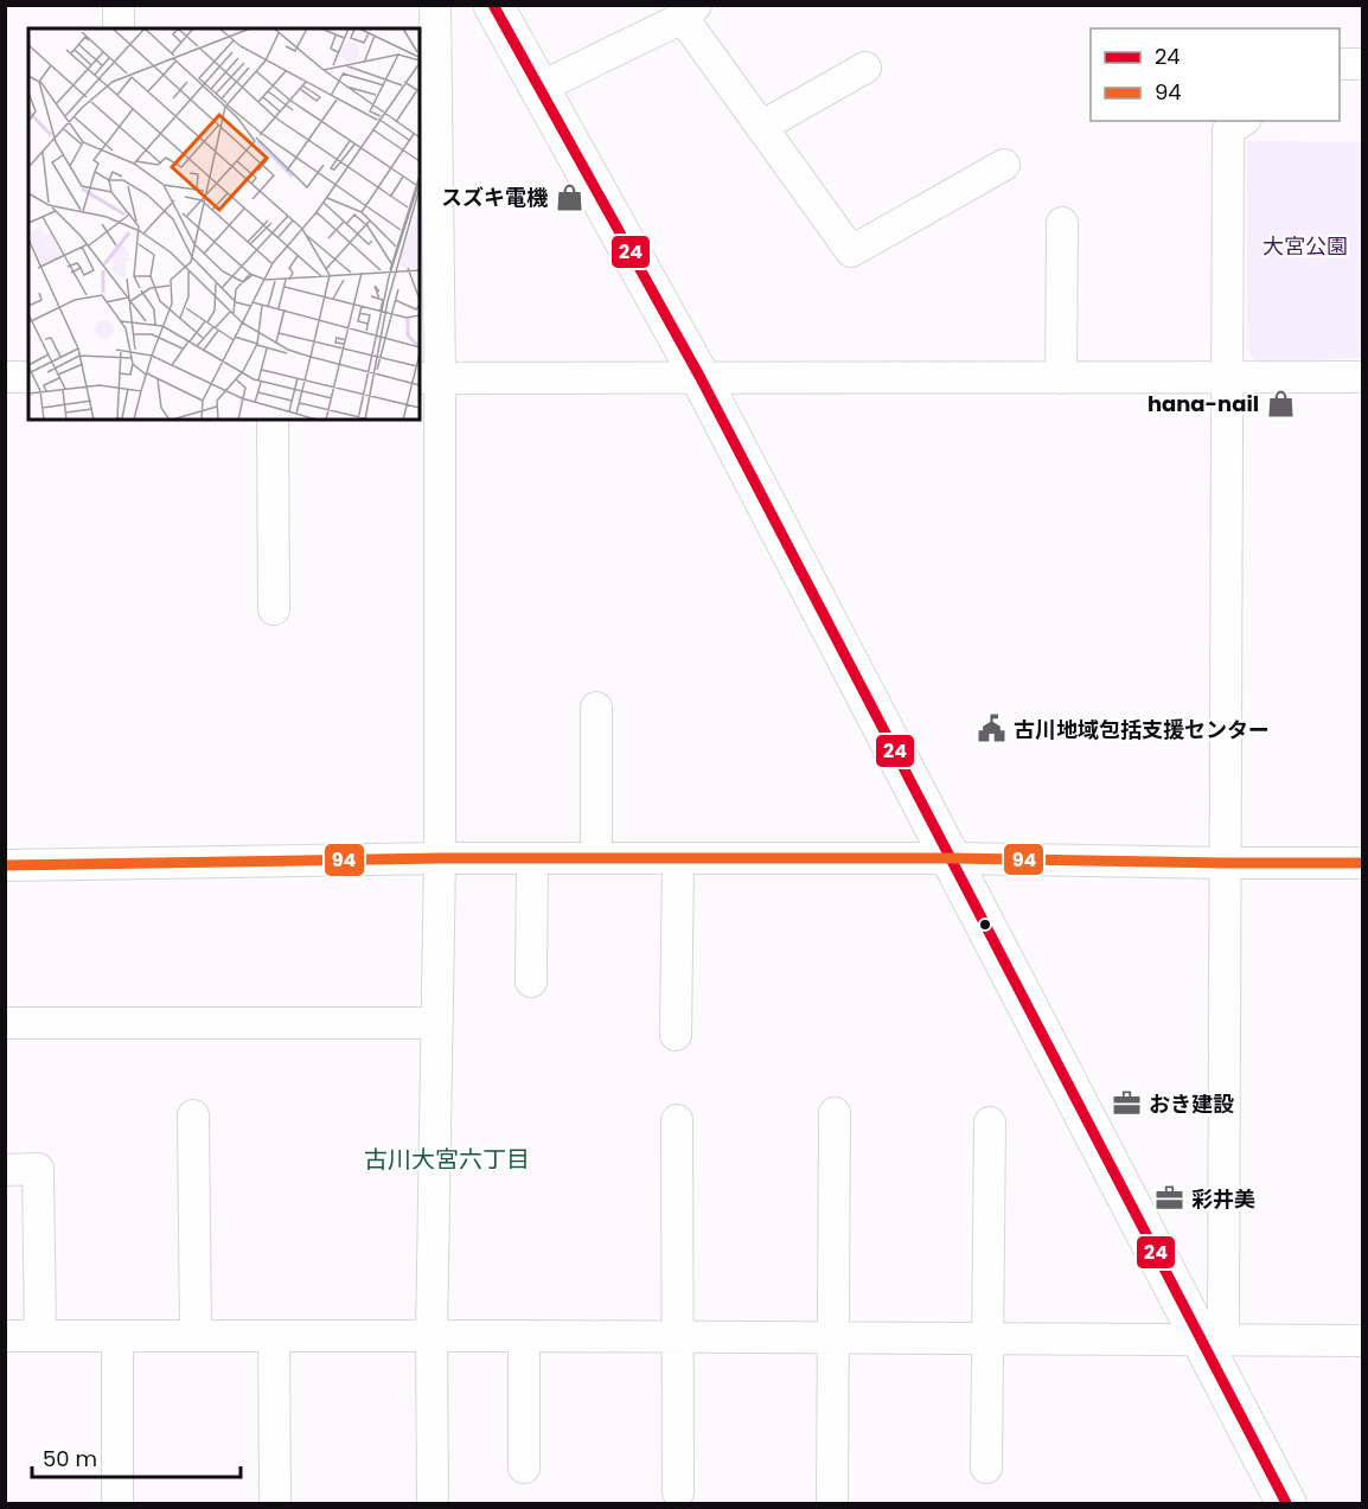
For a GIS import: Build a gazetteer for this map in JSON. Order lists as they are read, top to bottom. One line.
{"districts":["古川大宮六丁目"],"parks":["大宮公園"],"places":{"shop":["スズキ電機","hana-nail"],"public building":["古川地域包括支援センター"],"office":["おき建設","彩井美"]},"lines":["transit line 24","transit line 94"],"legend":["24","94"],"scale_bar":"50 m"}
